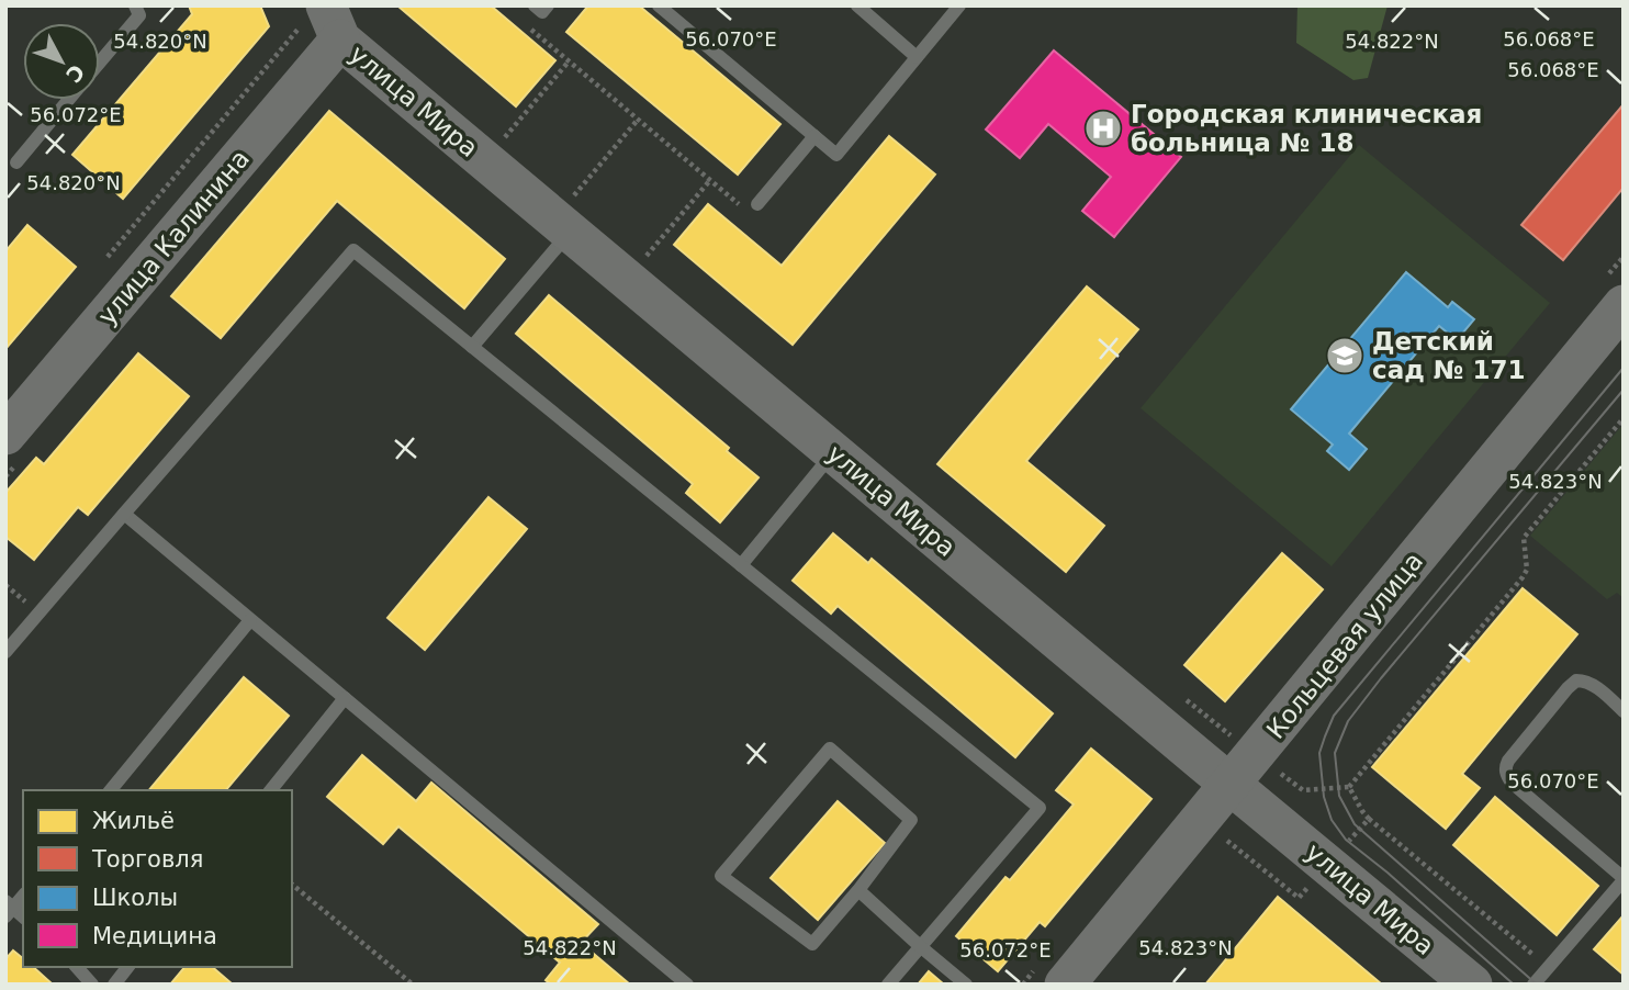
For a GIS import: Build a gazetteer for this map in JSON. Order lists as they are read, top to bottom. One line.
{"streets":{"street":["улица Мира","улица Калинина","Кольцевая улица"]},"crossings":[["улица Мира","улица Калинина"],["улица Мира","Кольцевая улица"]],"places":{"hospital":["Городская клиническая больница № 18"],"school or university":["Детский сад № 171"]},"legend":["Жильё","Торговля","Школы","Медицина"],"north":"bottom right","coordinates":["56.068°E","56.070°E","54.820°N","54.822°N","56.072°E","54.823°N"]}
